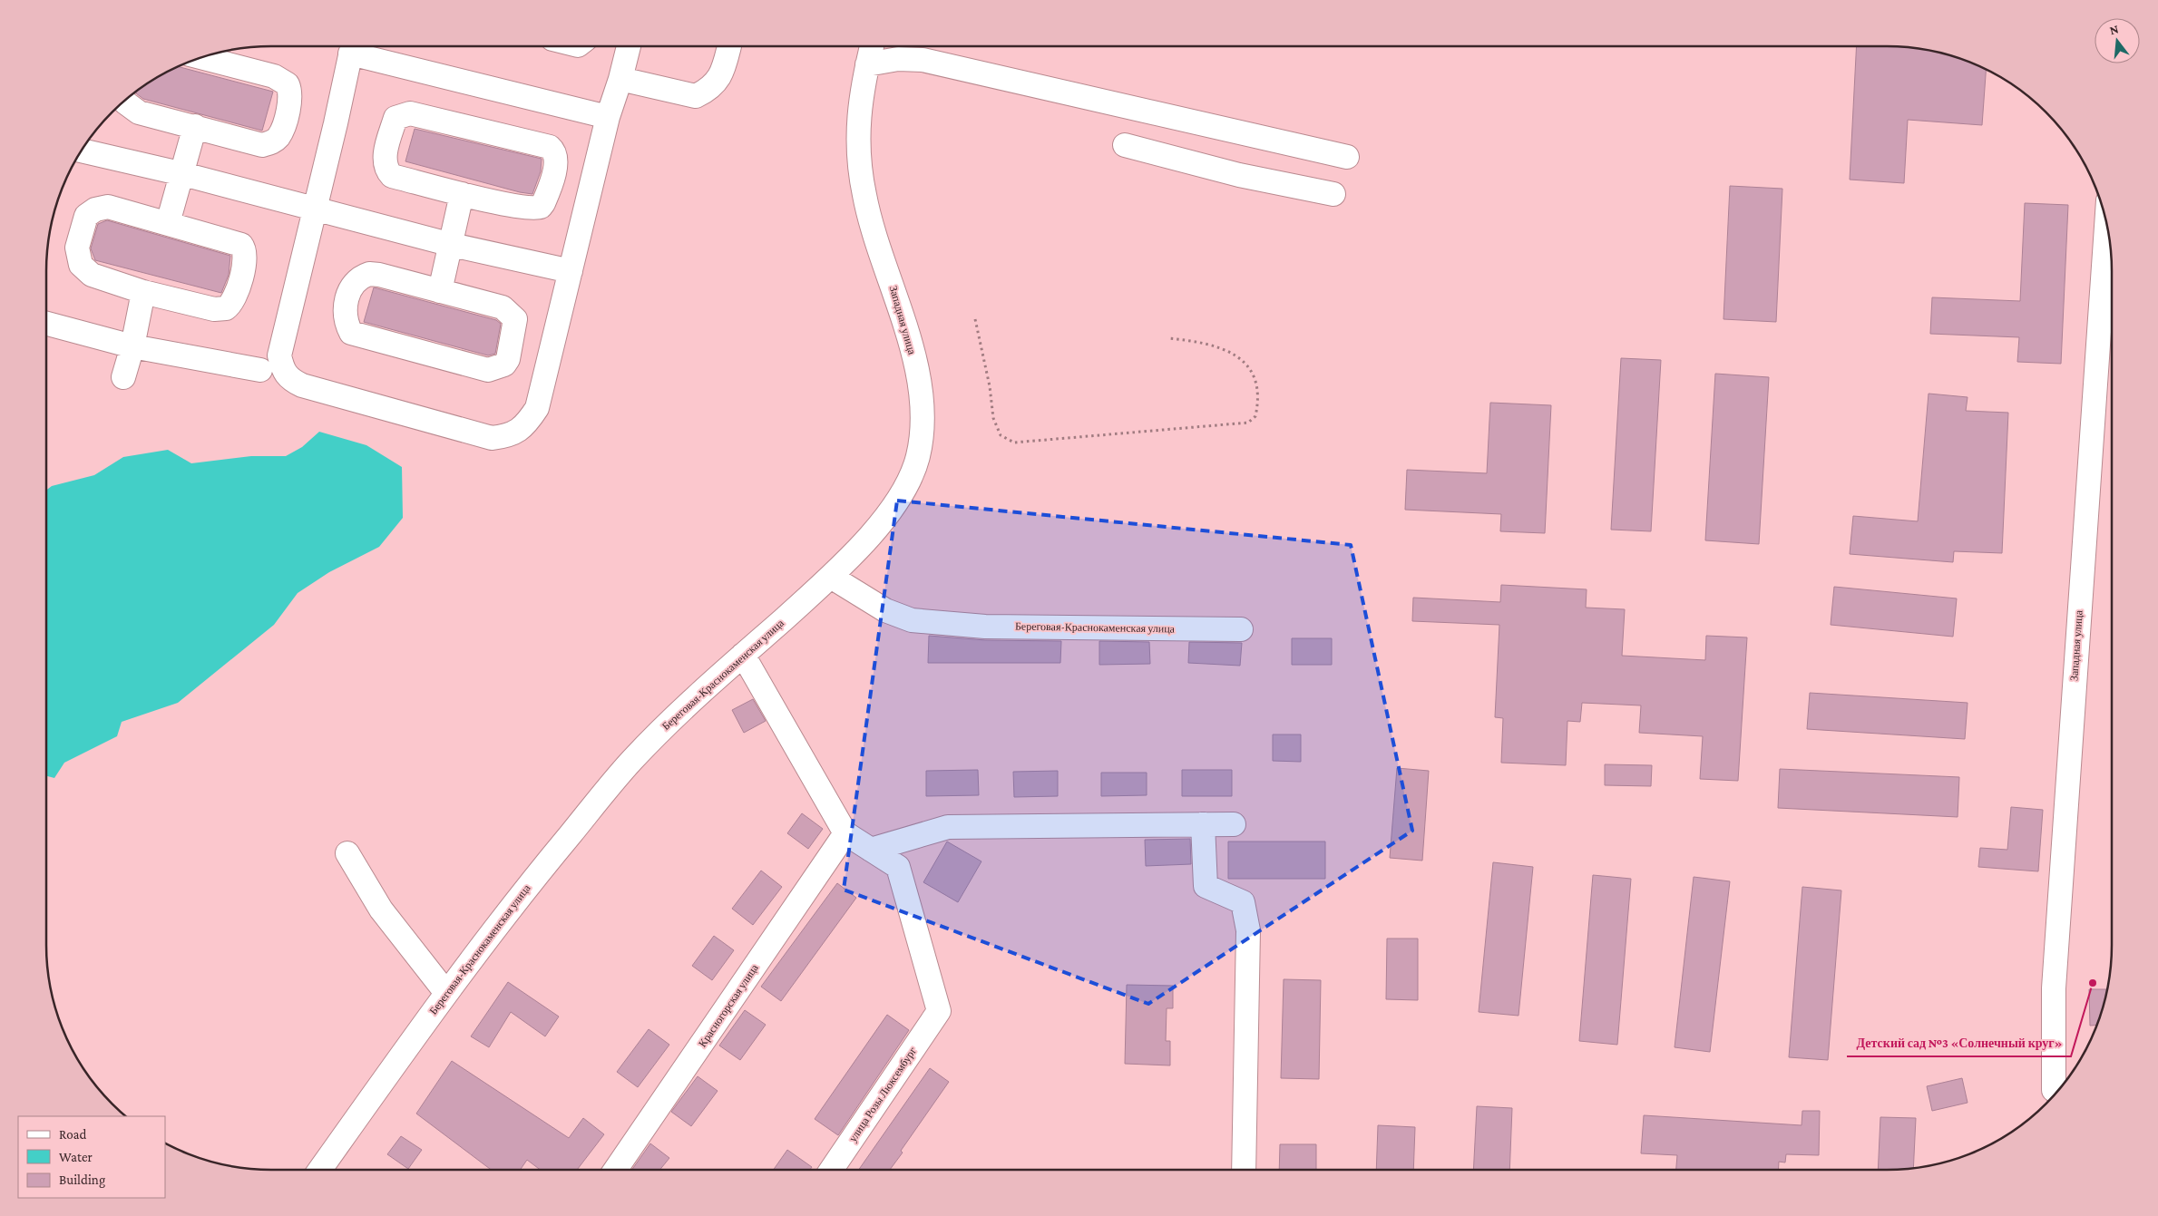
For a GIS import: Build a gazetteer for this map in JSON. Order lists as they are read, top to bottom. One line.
{"streets":{"street":["Западная улица","Береговая-Краснокаменская улица","Красногорская улица","улица Розы Люксембург"]},"crossings":[["Западная улица","Береговая-Краснокаменская улица"]],"places":["Детский сад №3 «Солнечный круг»"],"legend":["Road","Water","Building"],"north":"top"}
